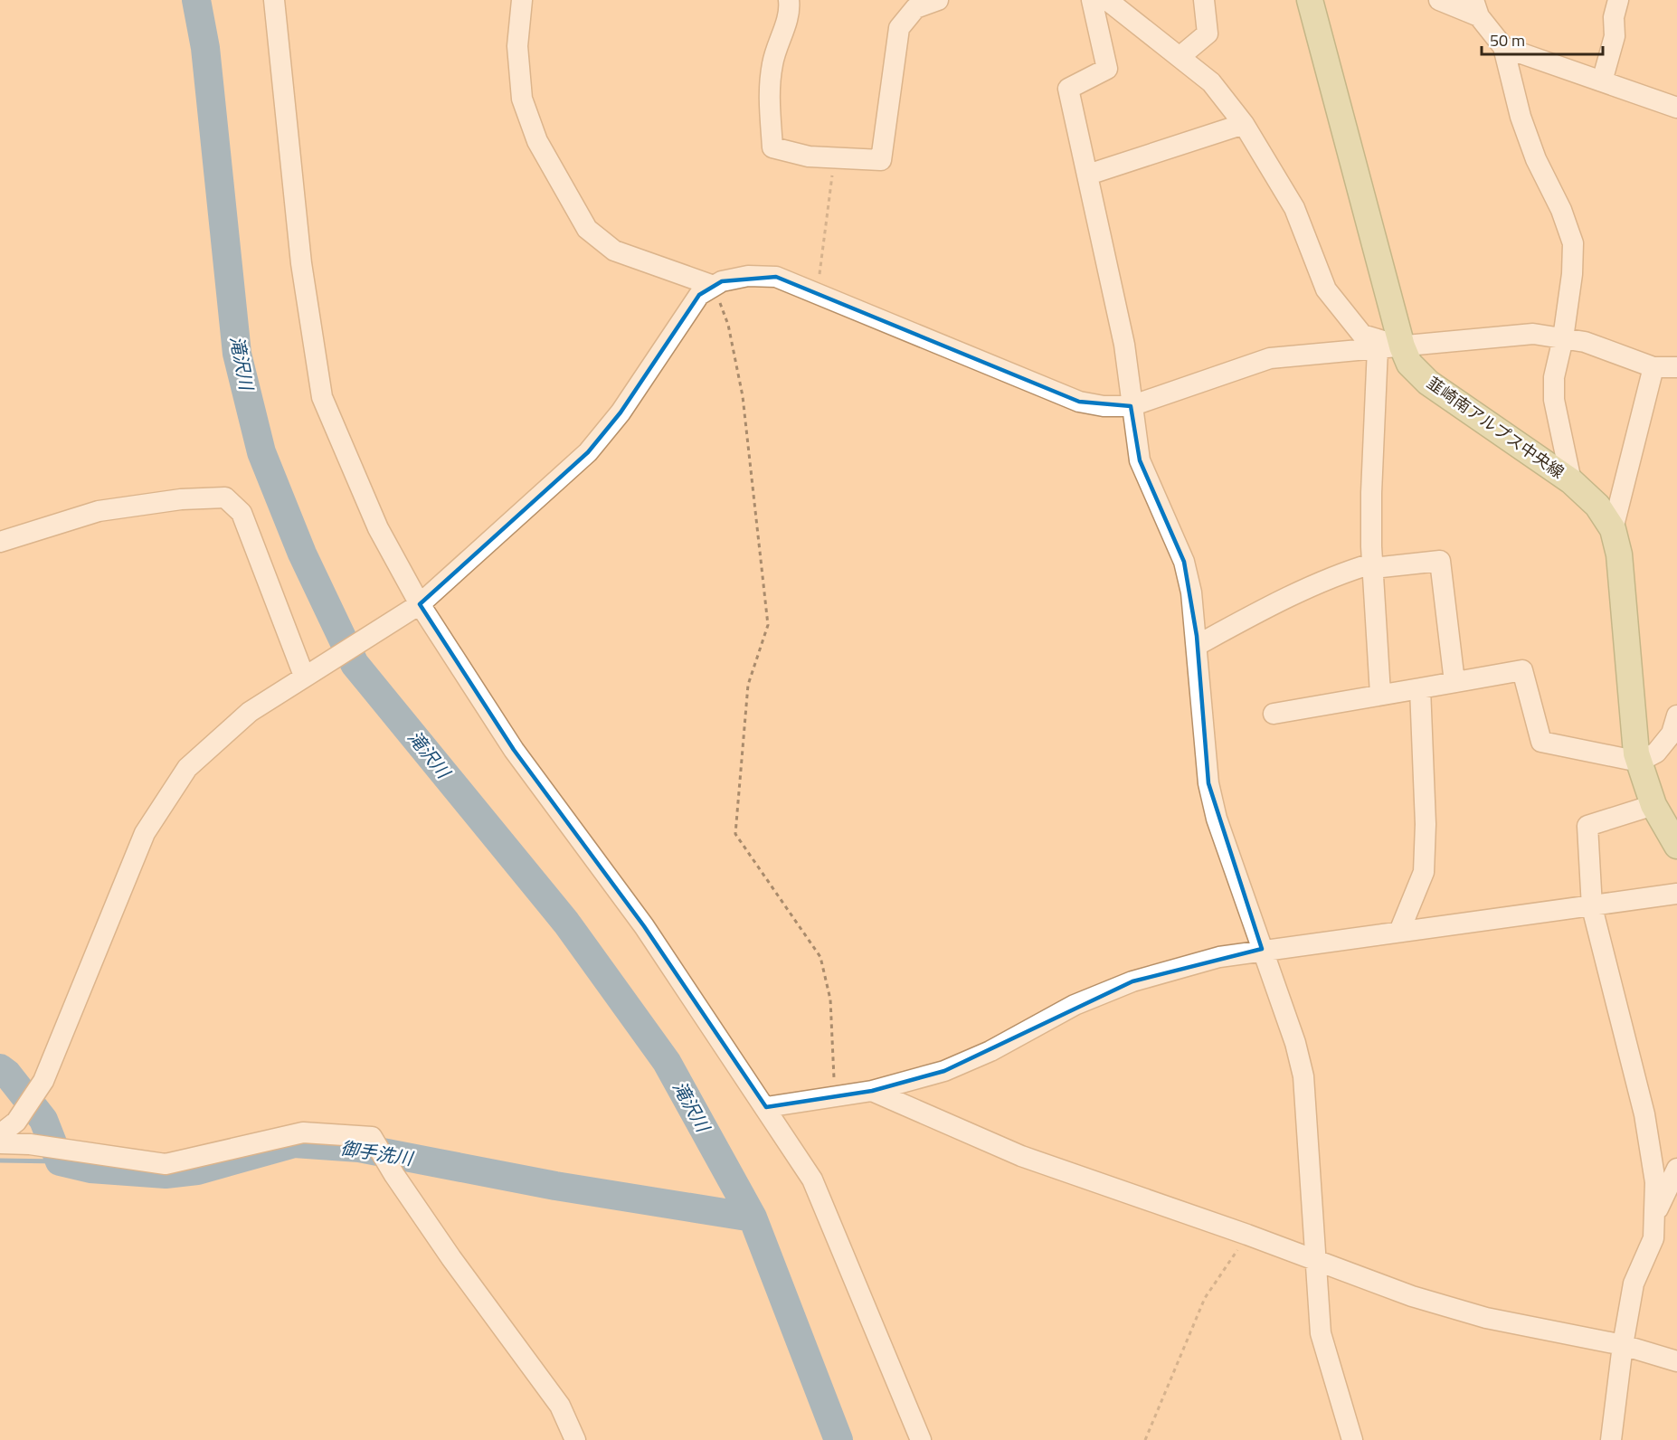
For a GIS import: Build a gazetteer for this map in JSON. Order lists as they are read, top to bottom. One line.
{"streets":{"main road":["韮崎南アルプス中央線"]},"water":["滝沢川","御手洗川"],"scale_bar":"50 m"}
